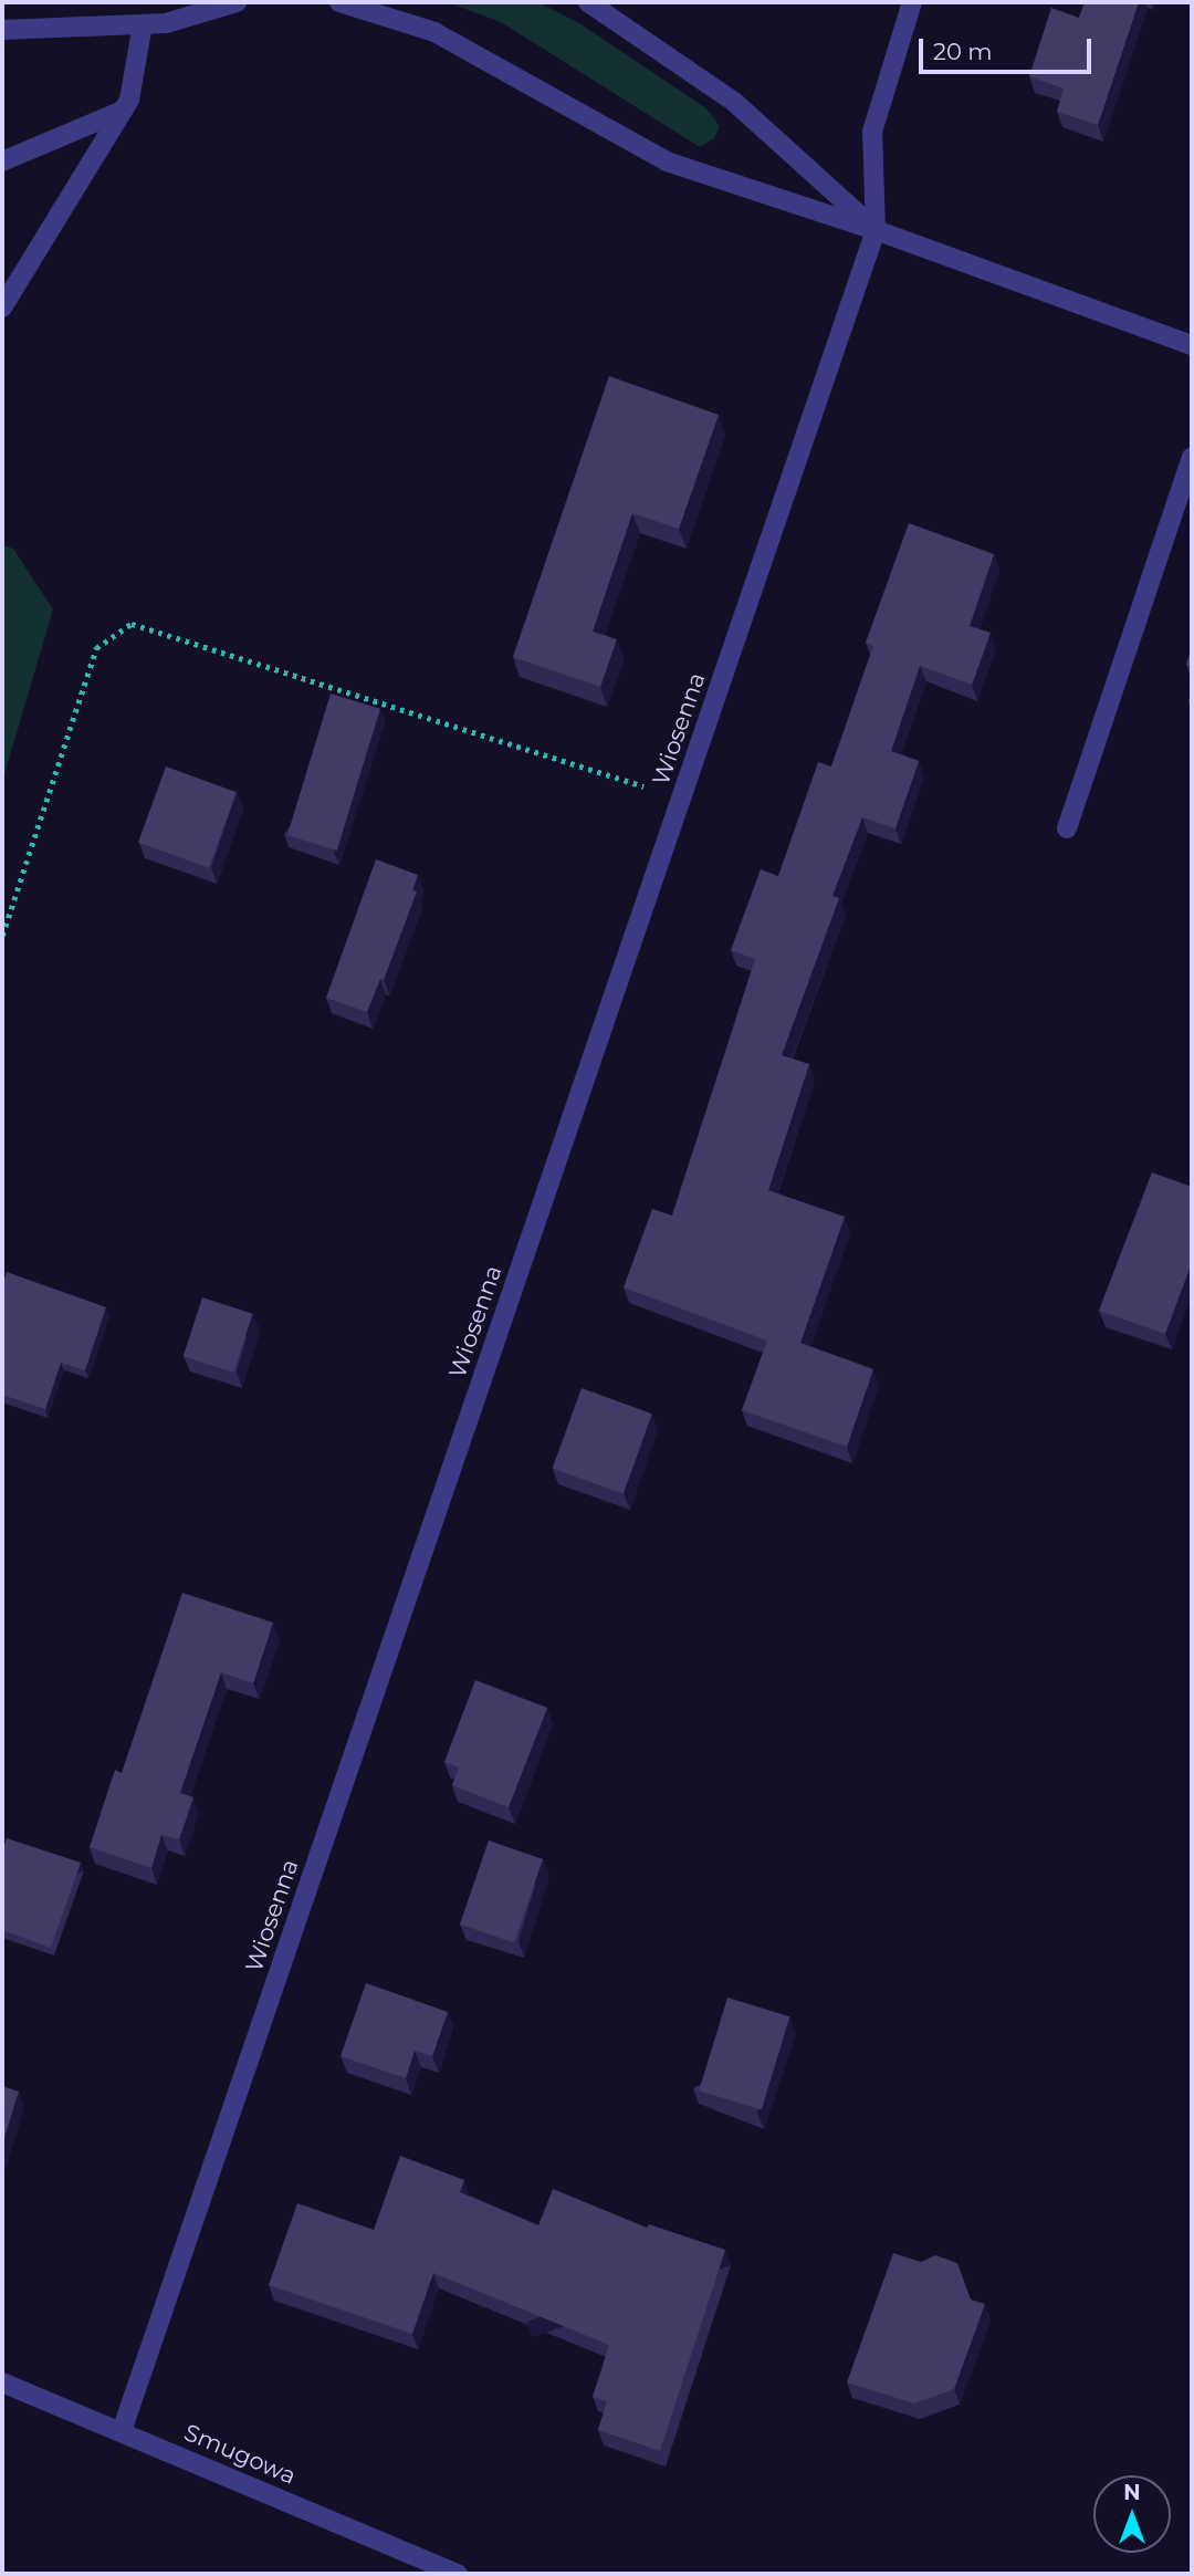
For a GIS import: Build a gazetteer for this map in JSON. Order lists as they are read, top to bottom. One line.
{"streets":{"street":["Wiosenna","Smugowa"]},"crossings":[["Wiosenna","Smugowa"]],"scale_bar":"20 m","north":"top"}
